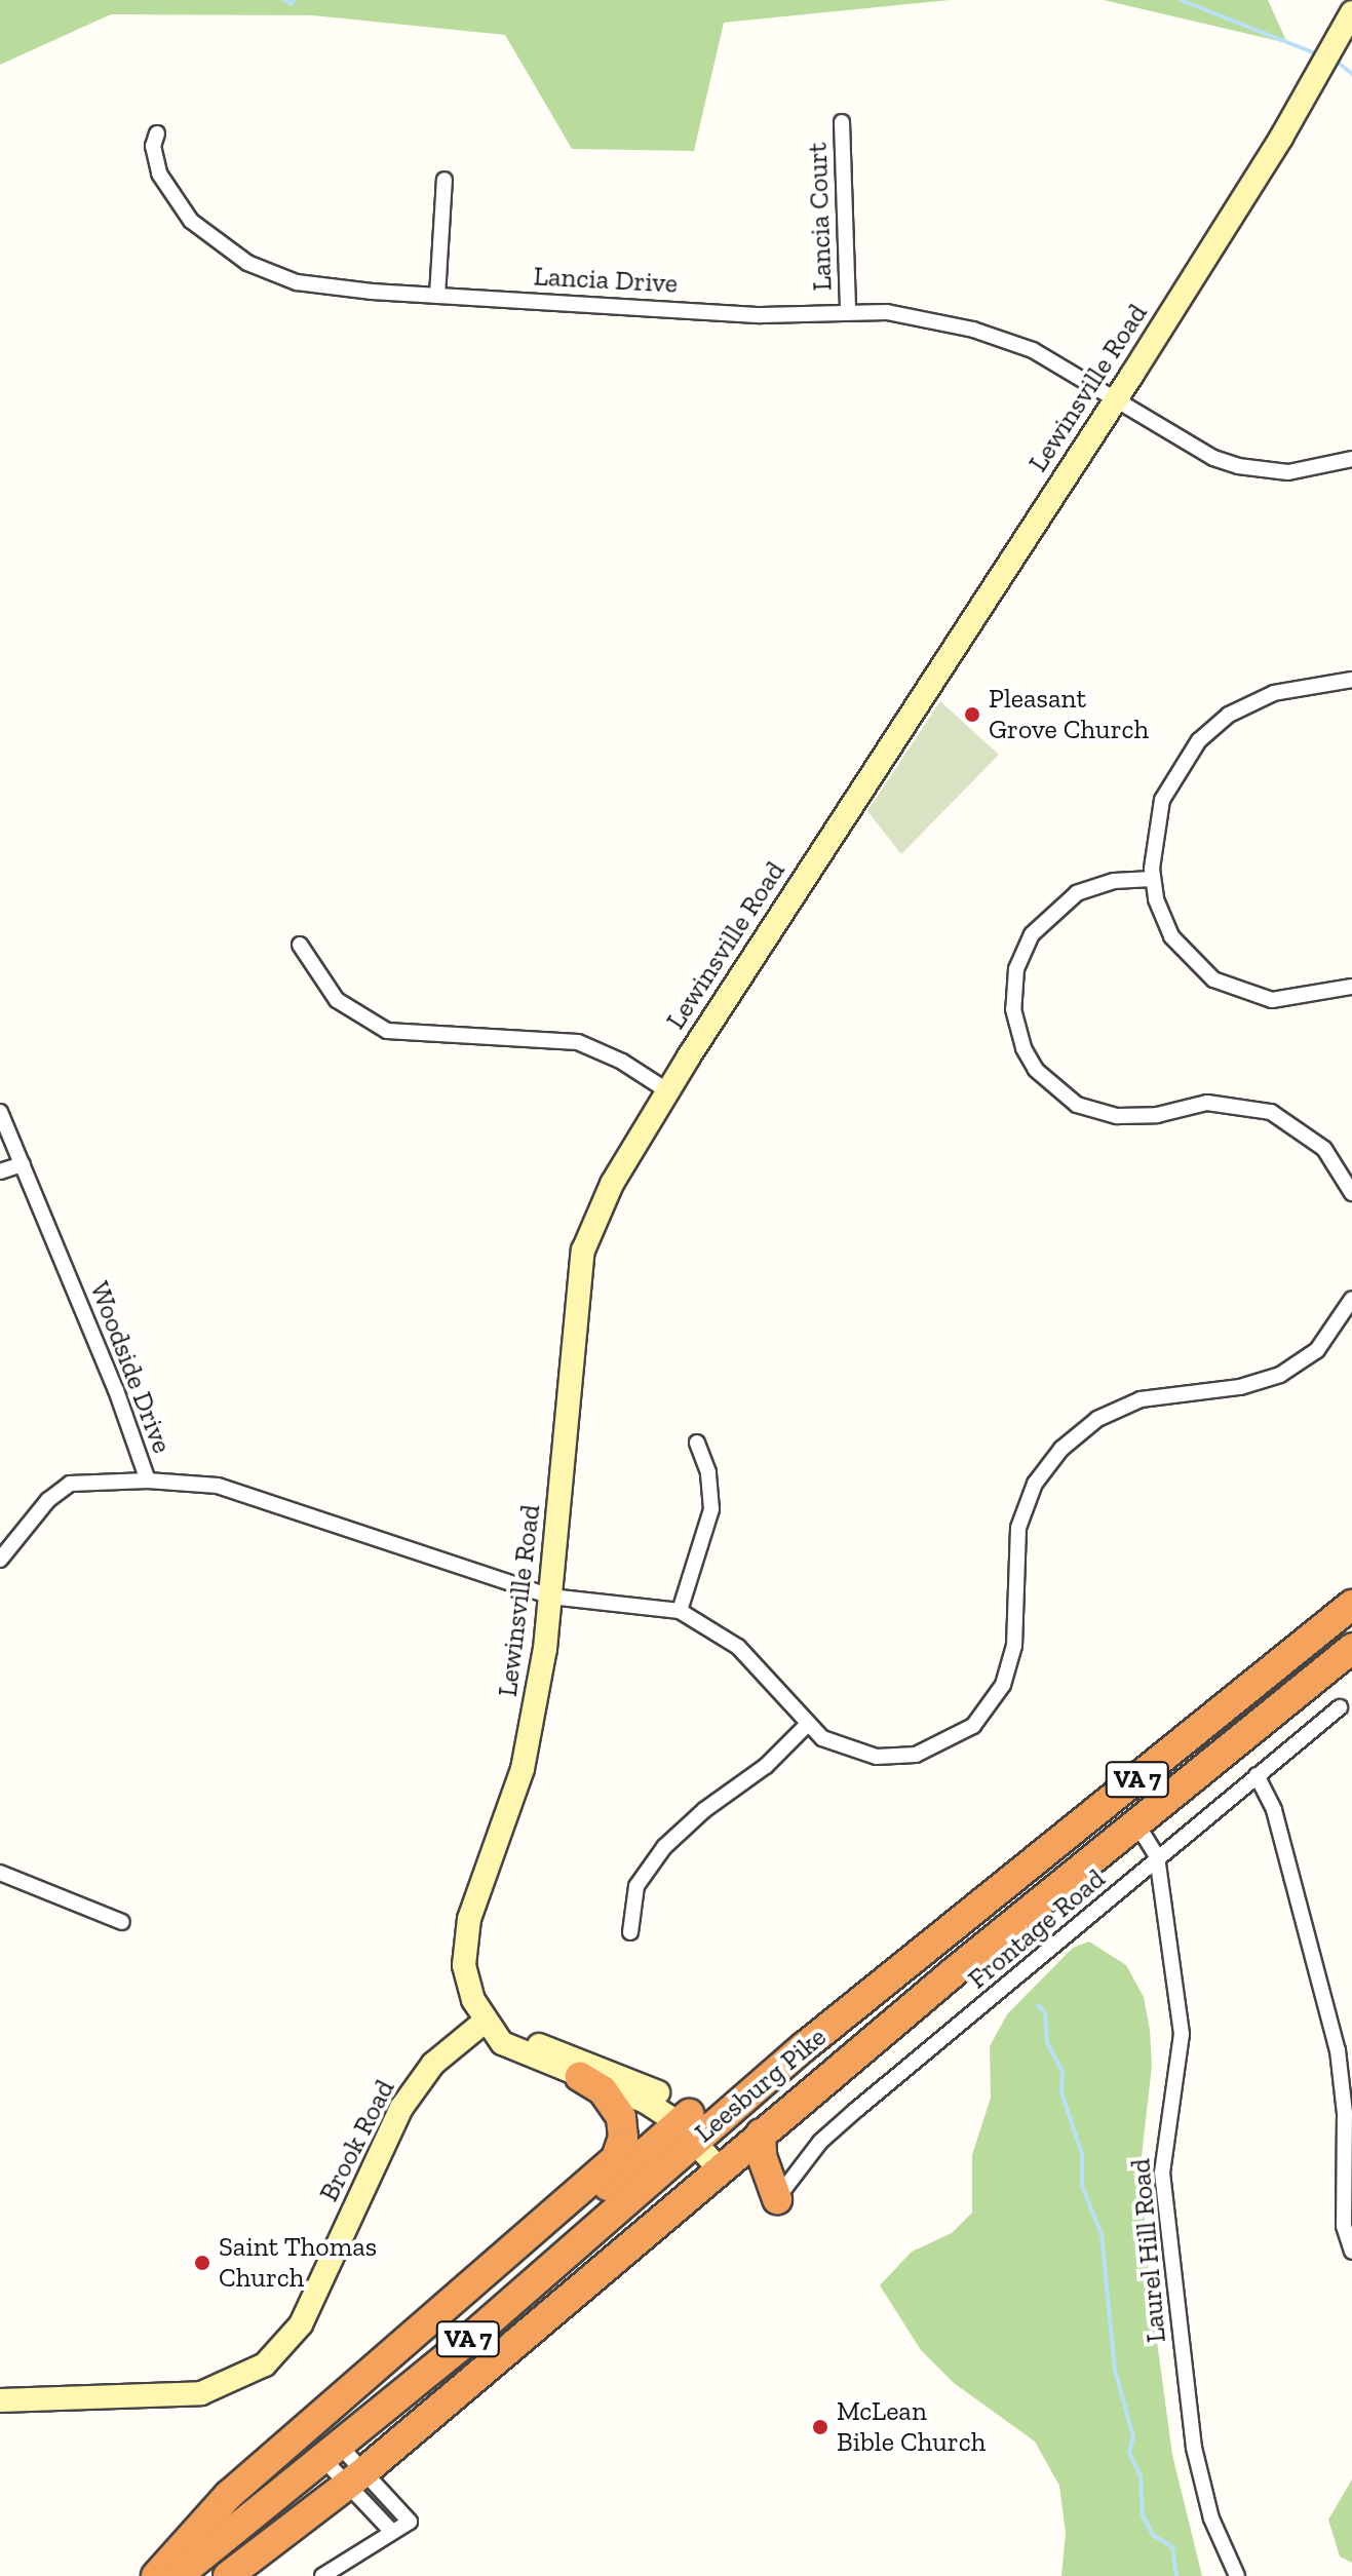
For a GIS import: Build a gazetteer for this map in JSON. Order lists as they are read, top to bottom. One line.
{"streets":{"highway":["VA 7","Leesburg Pike"],"main road":["Lewinsville Road","Brook Road"],"street":["Lancia Court","Lancia Drive","Woodside Drive","Frontage Road","Laurel Hill Road"]},"crossings":[["Lancia Court","Lancia Drive"],["Lancia Drive","Lewinsville Road"],["Lewinsville Road","Woodside Drive"],["Lewinsville Road","Leesburg Pike"],["Lewinsville Road","Brook Road"],["Frontage Road","Laurel Hill Road"],["Leesburg Pike","Laurel Hill Road"]],"places":["Pleasant Grove Church","Saint Thomas Church","McLean Bible Church"]}
